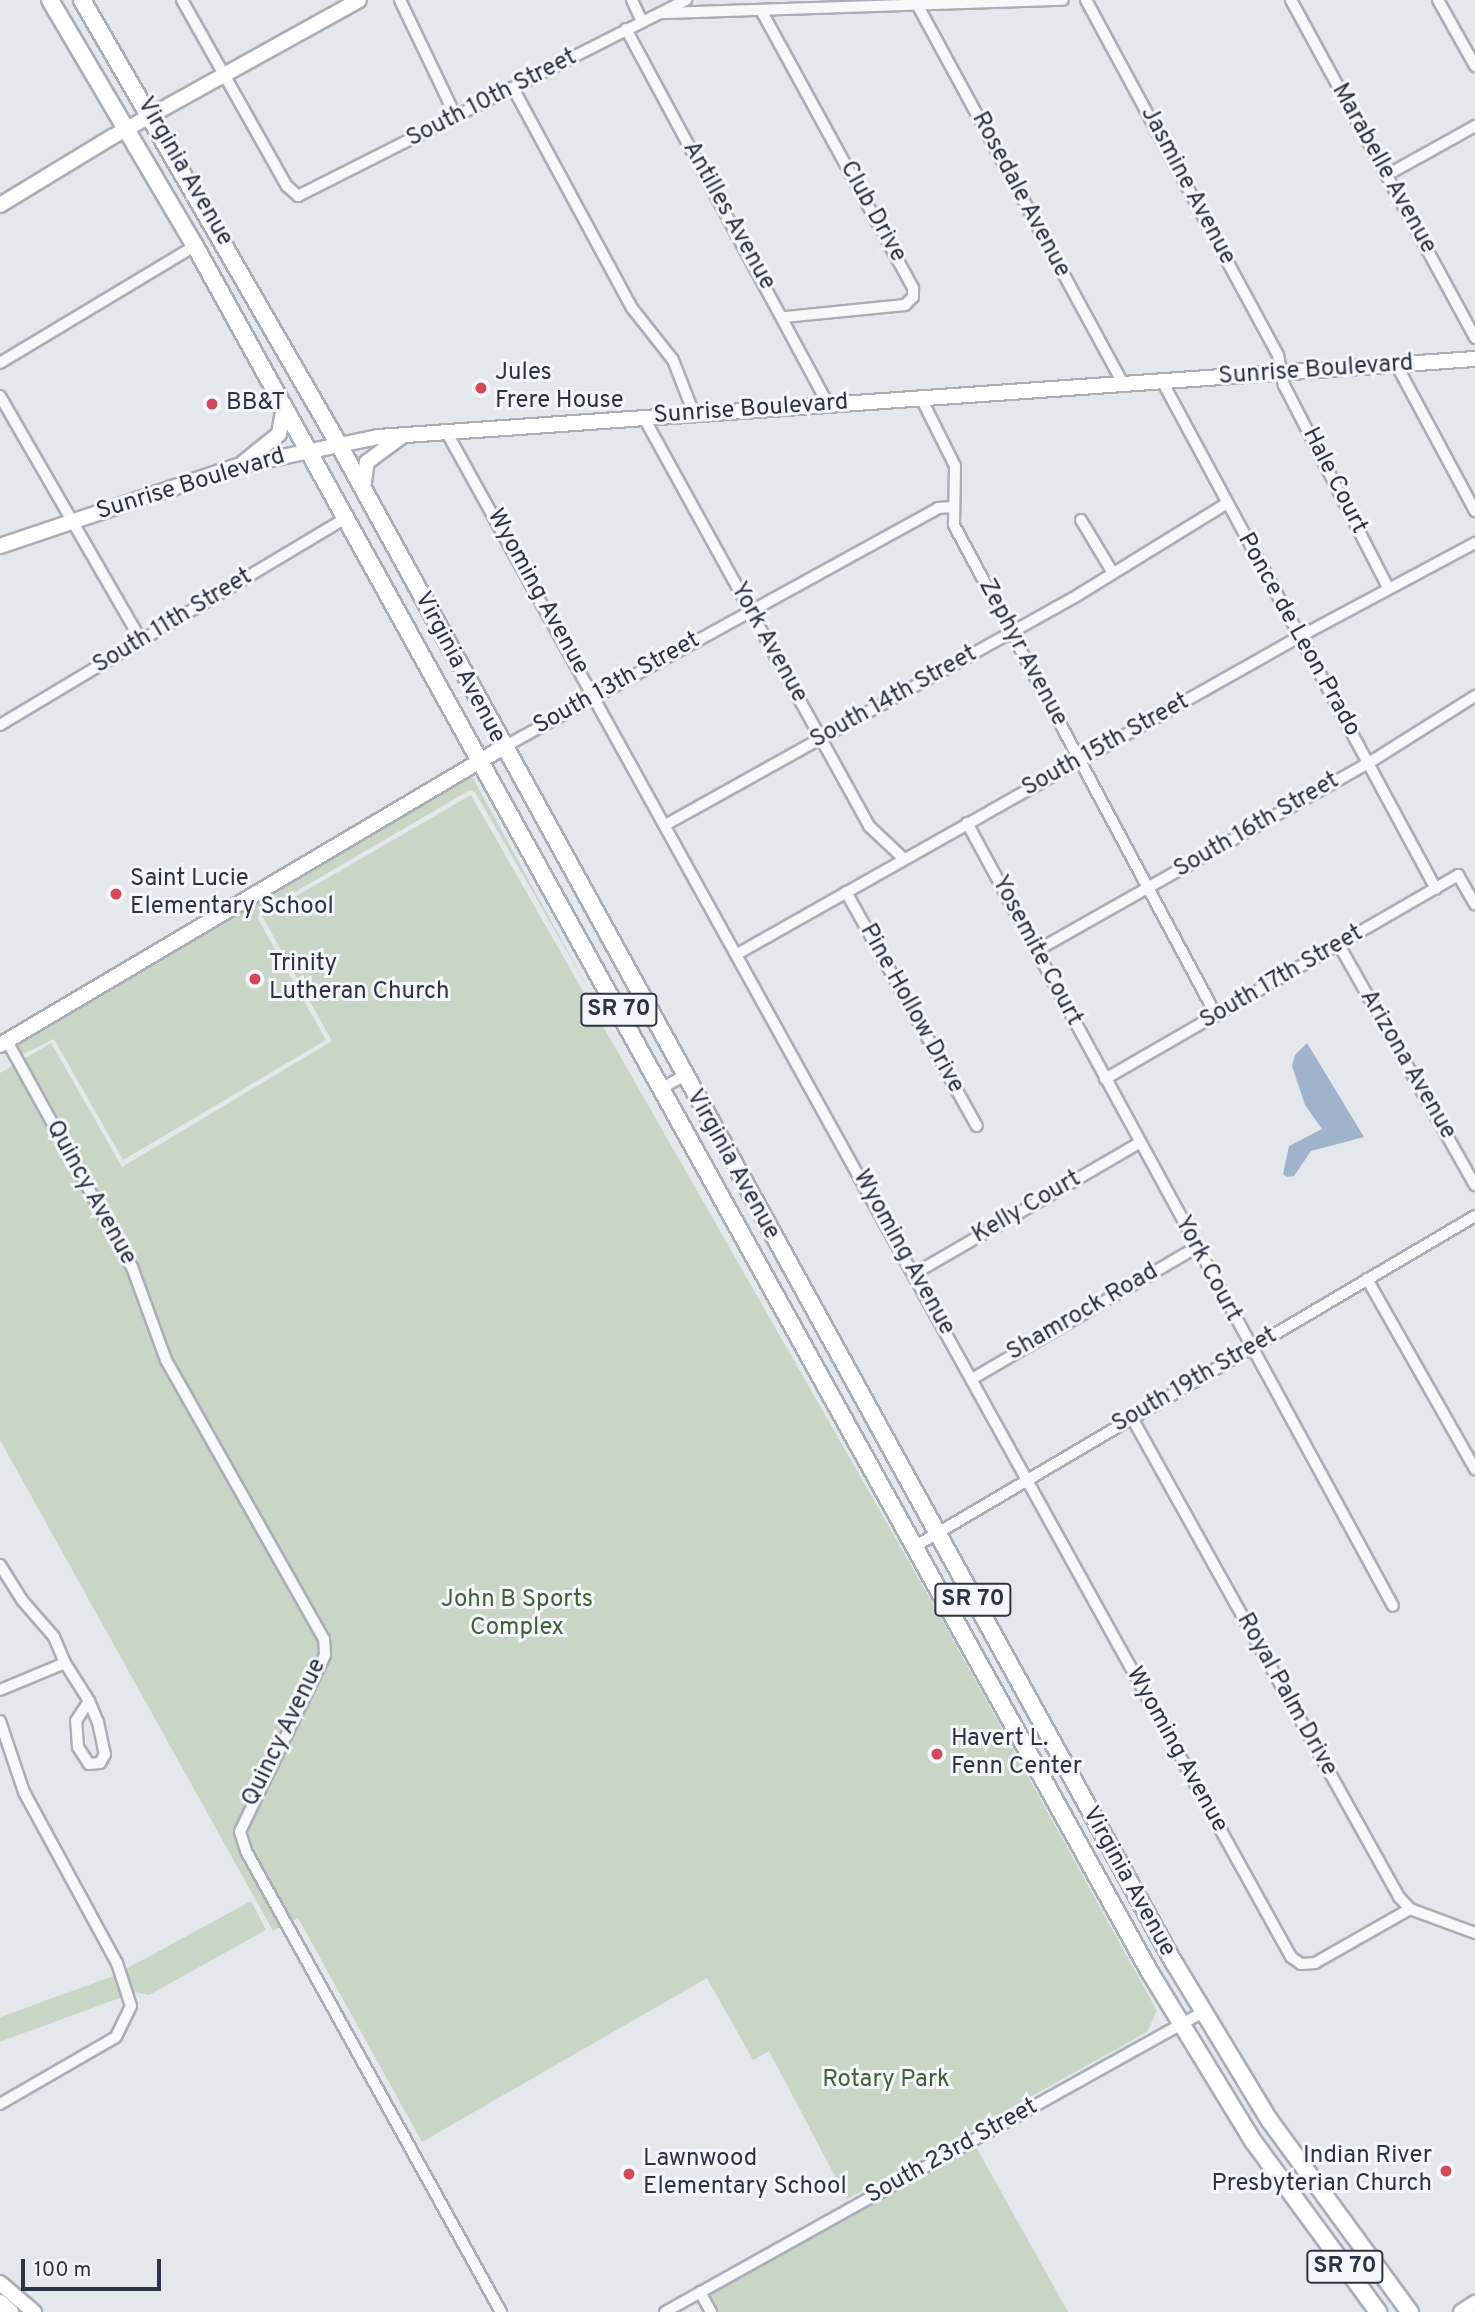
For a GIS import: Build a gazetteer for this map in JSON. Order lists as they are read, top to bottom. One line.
{"streets":{"main road":["Virginia Avenue","SR 70"],"street":["South 10th Street","Marabelle Avenue","Jasmine Avenue","Rosedale Avenue","Club Drive","Antilles Avenue","Sunrise Boulevard","Hale Court","Wyoming Avenue","South 11th Street","Ponce de Leon Prado","York Avenue","Zephyr Avenue","South 13th Street","South 14th Street","South 15th Street","South 16th Street","Yosemite Court","South 17th Street","Pine Hollow Drive","Arizona Avenue","Quincy Avenue","Kelly Court","York Court","Shamrock Road","South 19th Street","Royal Palm Drive","South 23rd Street"]},"crossings":[["South 10th Street","Antilles Avenue"],["Virginia Avenue","Sunrise Boulevard"],["Virginia Avenue","South 11th Street"],["Virginia Avenue","South 13th Street"],["Virginia Avenue","South 19th Street"],["Virginia Avenue","South 23rd Street"],["Jasmine Avenue","Sunrise Boulevard"],["Jasmine Avenue","Hale Court"],["Rosedale Avenue","Sunrise Boulevard"],["Club Drive","Antilles Avenue"],["Antilles Avenue","Sunrise Boulevard"],["Sunrise Boulevard","Hale Court"],["Sunrise Boulevard","Wyoming Avenue"],["Sunrise Boulevard","Ponce de Leon Prado"],["Sunrise Boulevard","York Avenue"],["Sunrise Boulevard","Zephyr Avenue"],["Hale Court","South 15th Street"],["Wyoming Avenue","South 13th Street"],["Wyoming Avenue","South 14th Street"],["Wyoming Avenue","South 15th Street"],["Wyoming Avenue","Kelly Court"],["Wyoming Avenue","Shamrock Road"],["Wyoming Avenue","South 19th Street"],["Wyoming Avenue","Royal Palm Drive"],["Ponce de Leon Prado","South 14th Street"],["Ponce de Leon Prado","South 15th Street"],["Ponce de Leon Prado","South 16th Street"],["Ponce de Leon Prado","South 17th Street"],["York Avenue","South 13th Street"],["York Avenue","South 14th Street"],["York Avenue","South 15th Street"],["Zephyr Avenue","South 13th Street"],["Zephyr Avenue","South 14th Street"],["Zephyr Avenue","South 15th Street"],["Zephyr Avenue","South 16th Street"],["Zephyr Avenue","South 17th Street"],["South 13th Street","Quincy Avenue"],["South 15th Street","Yosemite Court"],["South 15th Street","Pine Hollow Drive"],["South 16th Street","Yosemite Court"],["Yosemite Court","South 17th Street"],["Yosemite Court","York Court"],["South 17th Street","Arizona Avenue"],["South 17th Street","York Court"],["Kelly Court","York Court"],["York Court","Shamrock Road"],["York Court","South 19th Street"],["South 19th Street","Royal Palm Drive"]],"parks":["John B Sports Complex","Rotary Park"],"places":["Jules Frere House","BB&T","Saint Lucie Elementary School","Trinity Lutheran Church","Havert L. Fenn Center","Indian River Presbyterian Church","Lawnwood Elementary School"],"scale_bar":"100 m"}
